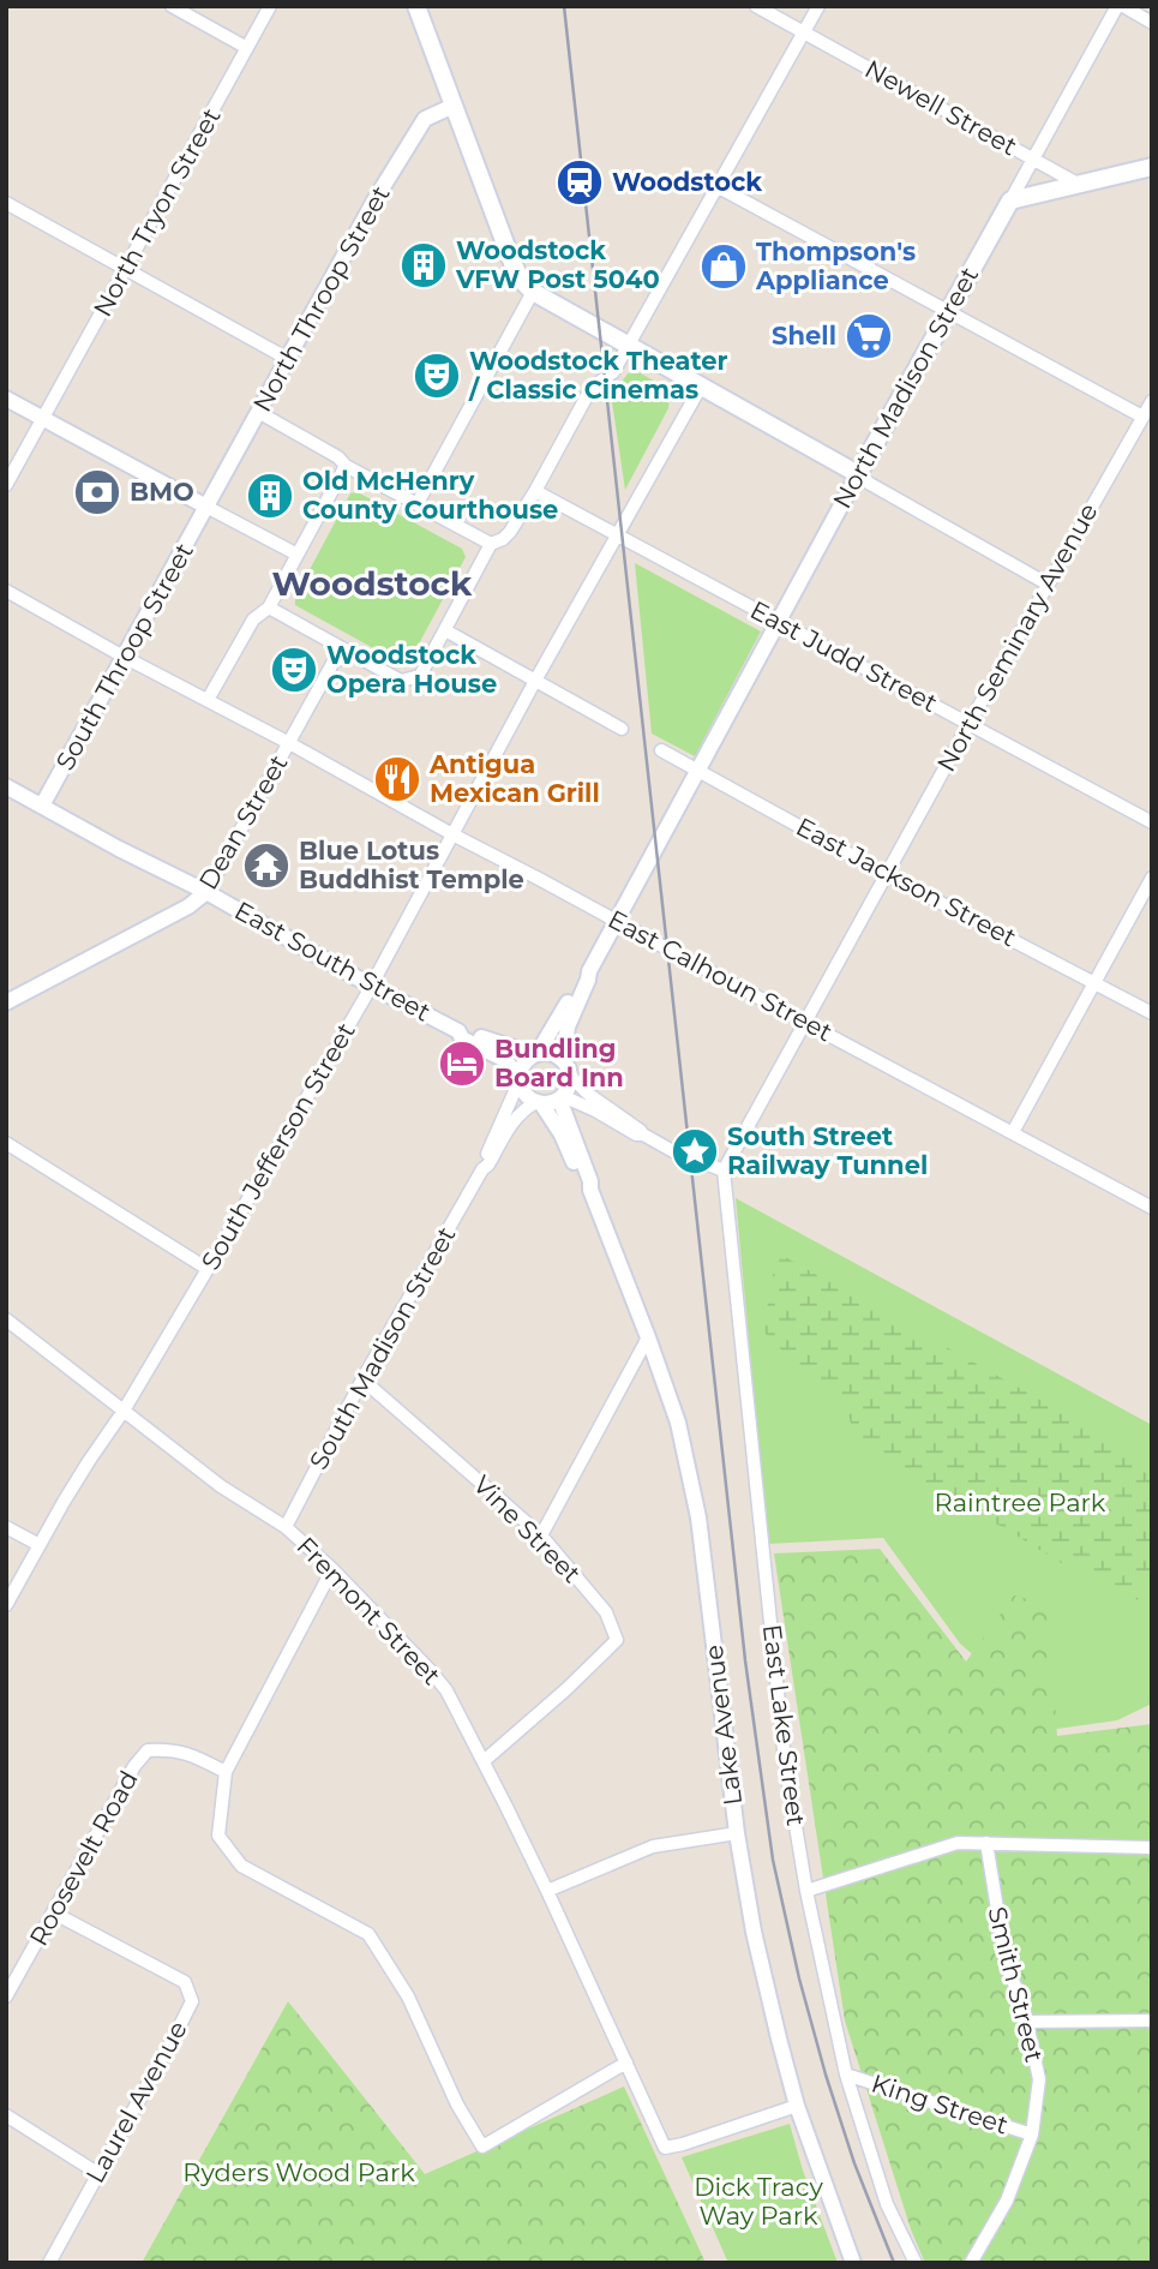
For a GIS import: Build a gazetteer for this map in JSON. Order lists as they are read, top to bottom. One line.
{"streets":{"main road":["North Madison Street"],"street":["Newell Street","North Tryon Street","North Throop Street","North Seminary Avenue","South Throop Street","East Judd Street","Dean Street","East Jackson Street","East South Street","East Calhoun Street","South Jefferson Street","South Madison Street","Vine Street","Fremont Street","Lake Avenue","East Lake Street","Roosevelt Road","Smith Street","Laurel Avenue","King Street"]},"crossings":[["Newell Street","North Madison Street"],["North Throop Street","South Throop Street"],["North Madison Street","East Judd Street"],["North Madison Street","East Jackson Street"],["North Seminary Avenue","East Judd Street"],["North Seminary Avenue","East Jackson Street"],["North Seminary Avenue","East Calhoun Street"],["North Seminary Avenue","East Lake Street"],["South Throop Street","East South Street"],["South Throop Street","East Calhoun Street"],["East Judd Street","South Jefferson Street"],["Dean Street","East South Street"],["Dean Street","East Calhoun Street"],["East South Street","South Jefferson Street"],["East South Street","South Madison Street"],["East South Street","Lake Avenue"],["East Calhoun Street","South Jefferson Street"],["South Jefferson Street","Fremont Street"],["South Madison Street","Vine Street"],["South Madison Street","Fremont Street"],["South Madison Street","Lake Avenue"],["Vine Street","Fremont Street"],["Fremont Street","Lake Avenue"],["East Lake Street","King Street"],["Roosevelt Road","Laurel Avenue"],["Smith Street","King Street"]],"districts":["Woodstock"],"parks":["Raintree Park","Ryders Wood Park","Dick Tracy Way Park"],"places":{"station":["Woodstock"],"building":["Woodstock VFW Post 5040","Old McHenry County Courthouse"],"shop":["Thompson's Appliance"],"supermarket":["Shell"],"theatre":["Woodstock Theater / Classic Cinemas","Woodstock Opera House"],"bank":["BMO"],"restaurant":["Antigua Mexican Grill"],"temple":["Blue Lotus Buddhist Temple"],"hotel":["Bundling Board Inn"],"place":["South Street Railway Tunnel"]}}
